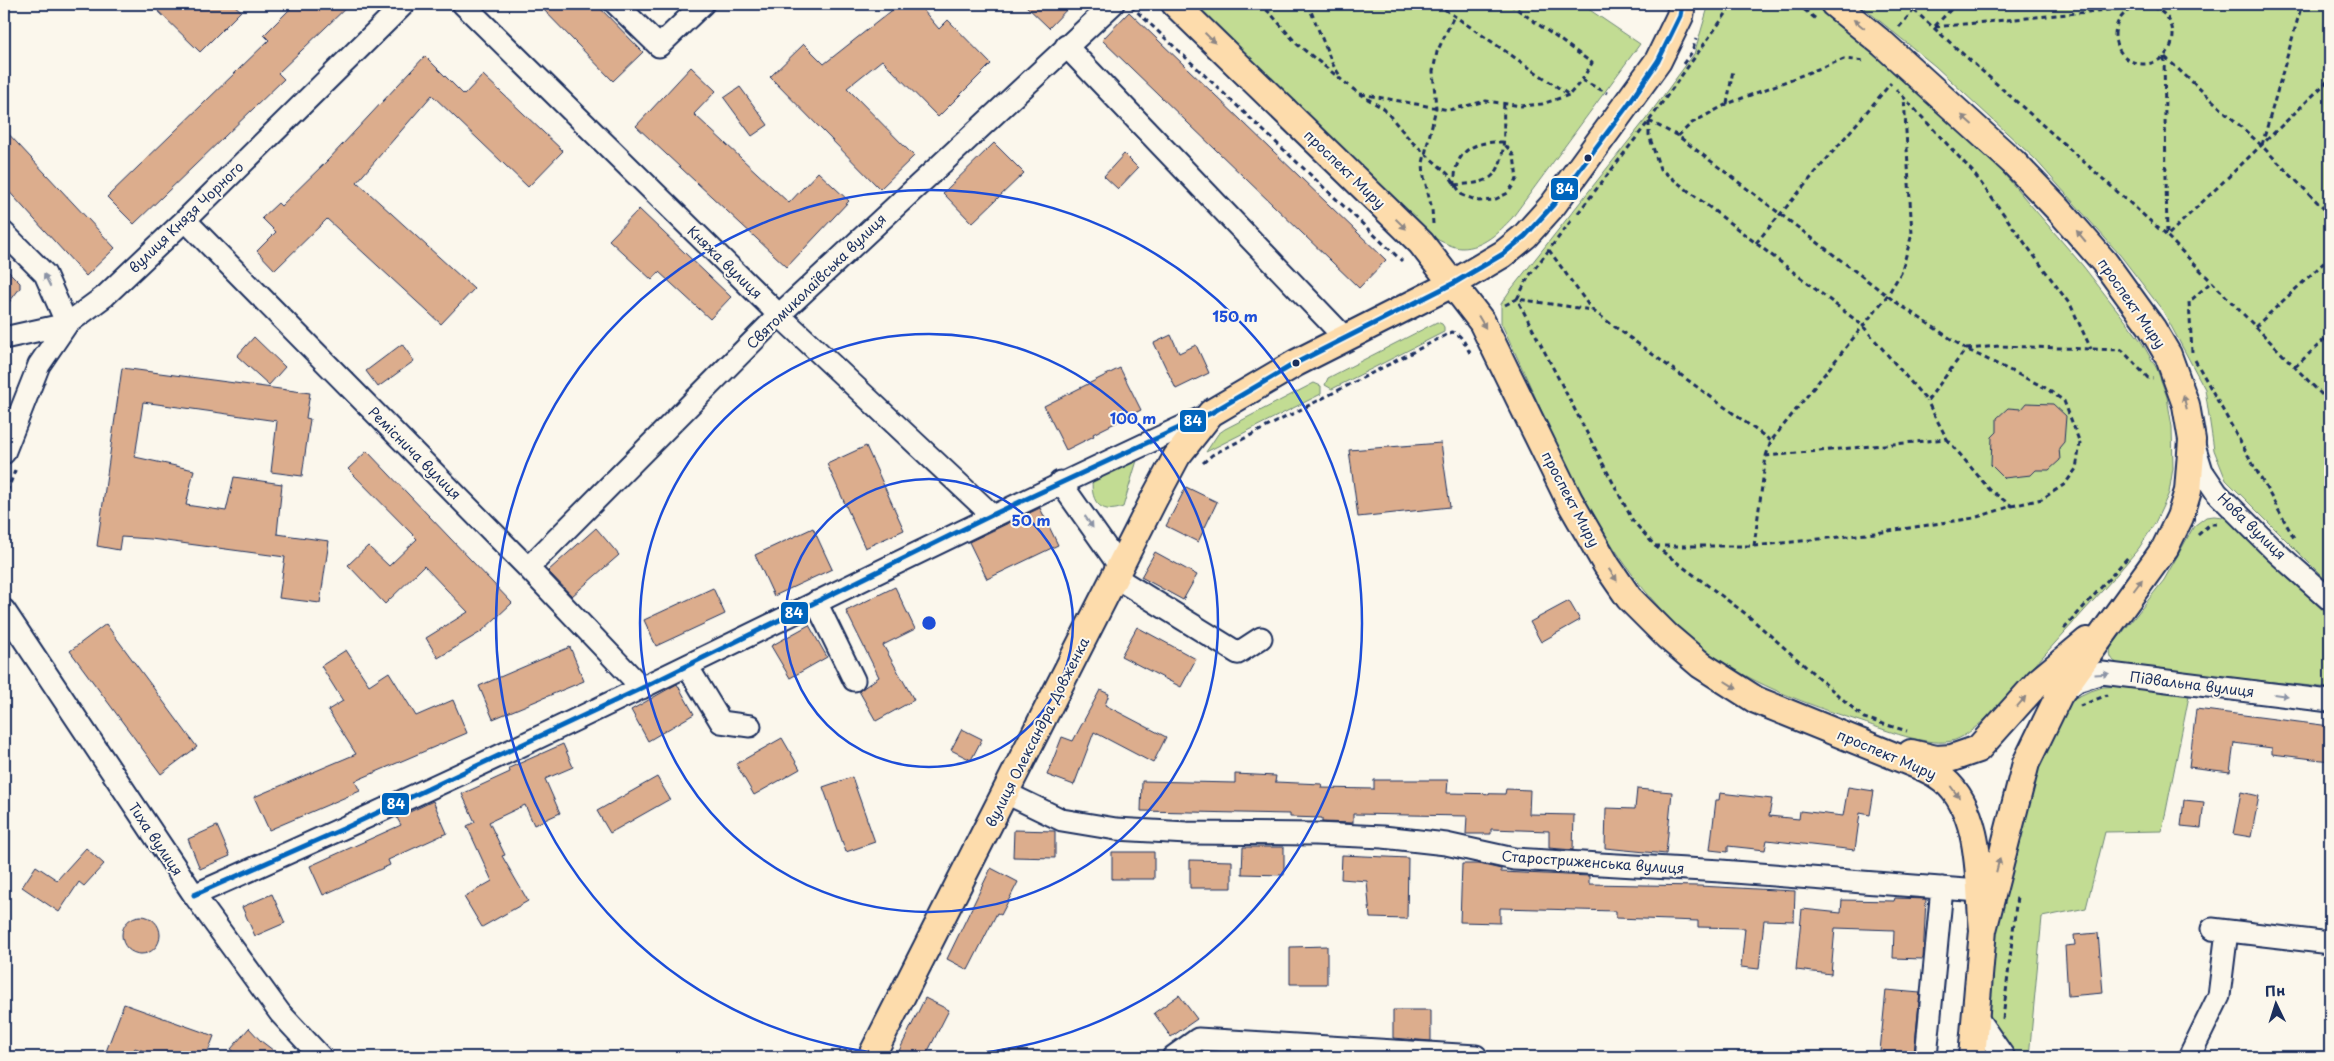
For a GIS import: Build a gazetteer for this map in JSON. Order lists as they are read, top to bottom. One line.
{"streets":{"main road":["проспект Миру","вулиця Олександра Довженка"],"street":["вулиця Князя Чорного","Княжа вулиця","Святомиколаївська вулиця","Реміснича вулиця","Нова вулиця","Підвальна вулиця","Тиха вулиця","Старостриженська вулиця"]},"crossings":[["проспект Миру","Нова вулиця"],["проспект Миру","Підвальна вулиця"],["проспект Миру","Старостриженська вулиця"],["вулиця Князя Чорного","Реміснича вулиця"],["Княжа вулиця","Святомиколаївська вулиця"],["Святомиколаївська вулиця","Реміснича вулиця"],["вулиця Олександра Довженка","Старостриженська вулиця"]],"one_way":["Підвальна вулиця"],"lines":["transit line 84"],"north":"top","rings":["150 m","100 m","50 m"]}
